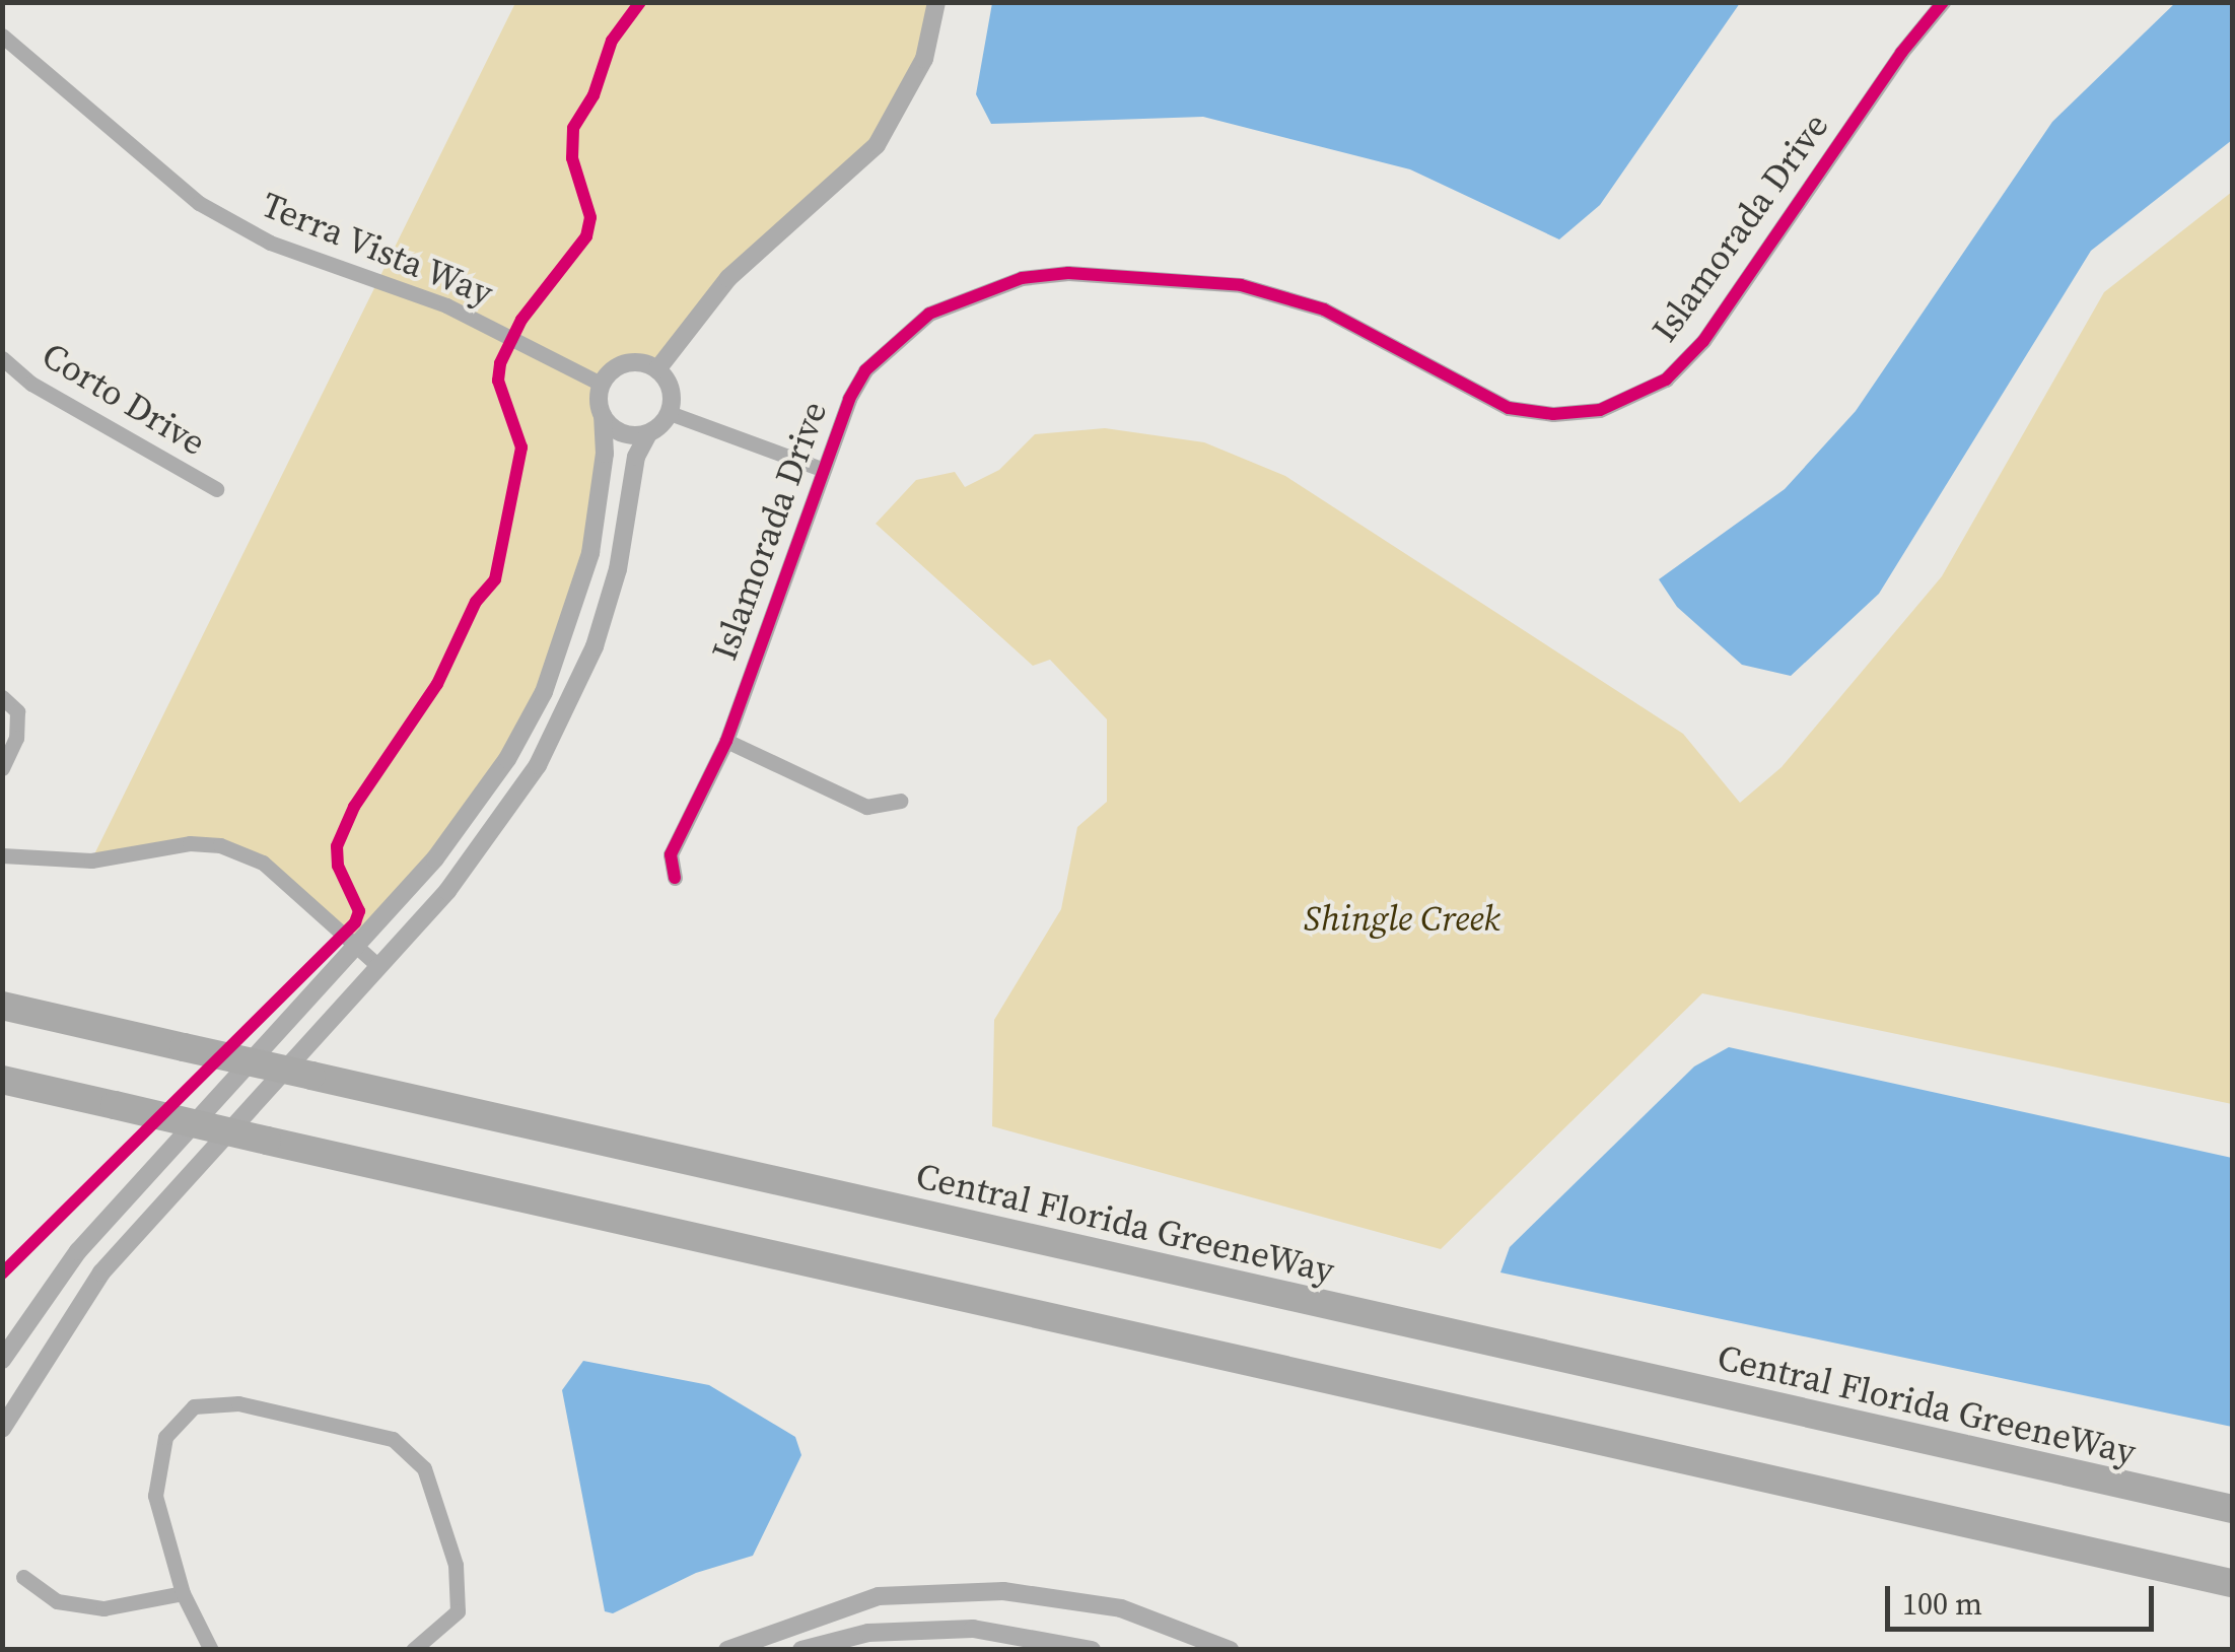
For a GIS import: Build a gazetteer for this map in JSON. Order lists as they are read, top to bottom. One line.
{"streets":{"highway":["Central Florida GreeneWay"],"street":["Islamorada Drive","Terra Vista Way","Corto Drive"]},"parks":["Shingle Creek"],"scale_bar":"100 m"}
